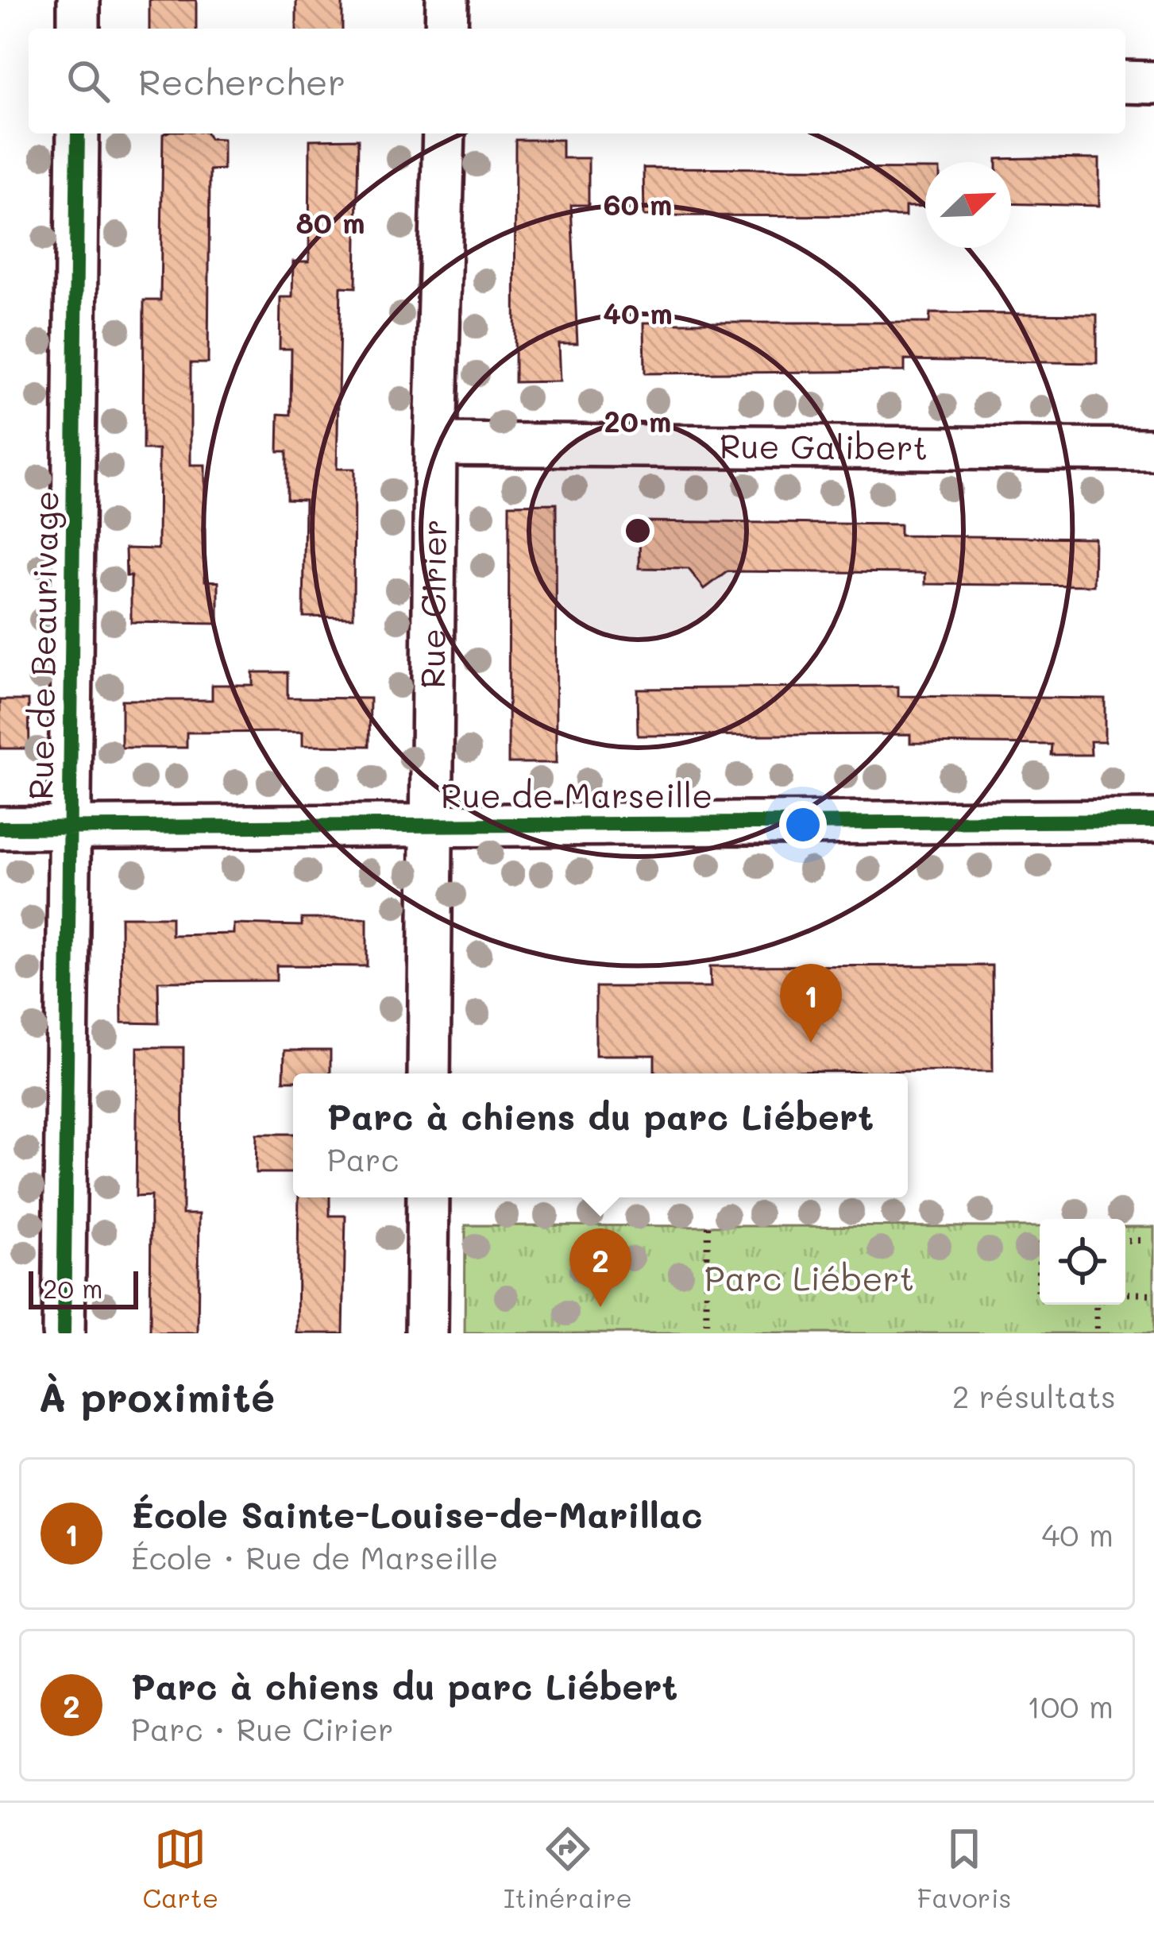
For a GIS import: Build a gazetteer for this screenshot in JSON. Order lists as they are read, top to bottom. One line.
{"streets":{"street":["Rue Galibert","Rue Cirier","Rue de Beaurivage","Rue de Marseille"]},"crossings":[["Rue Galibert","Rue Cirier"],["Rue Cirier","Rue de Marseille"],["Rue de Beaurivage","Rue de Marseille"]],"parks":["Parc Liébert"],"scale_bar":"20 m","north":"top right","page":{"search":"Rechercher","pins":["1","2"],"popup":["Parc à chiens du parc Liébert","Parc"],"scale":"20 m","heading":["À proximité","2 résultats"],"list":[{"mark":"1","name":"École Sainte-Louise-de-Marillac","note":"École · Rue de Marseille","value":"40 m"},{"mark":"2","name":"Parc à chiens du parc Liébert","note":"Parc · Rue Cirier","value":"100 m"}],"nav":["Carte","Itinéraire","Favoris"]},"rings":["60 m","80 m","40 m","20 m"]}
